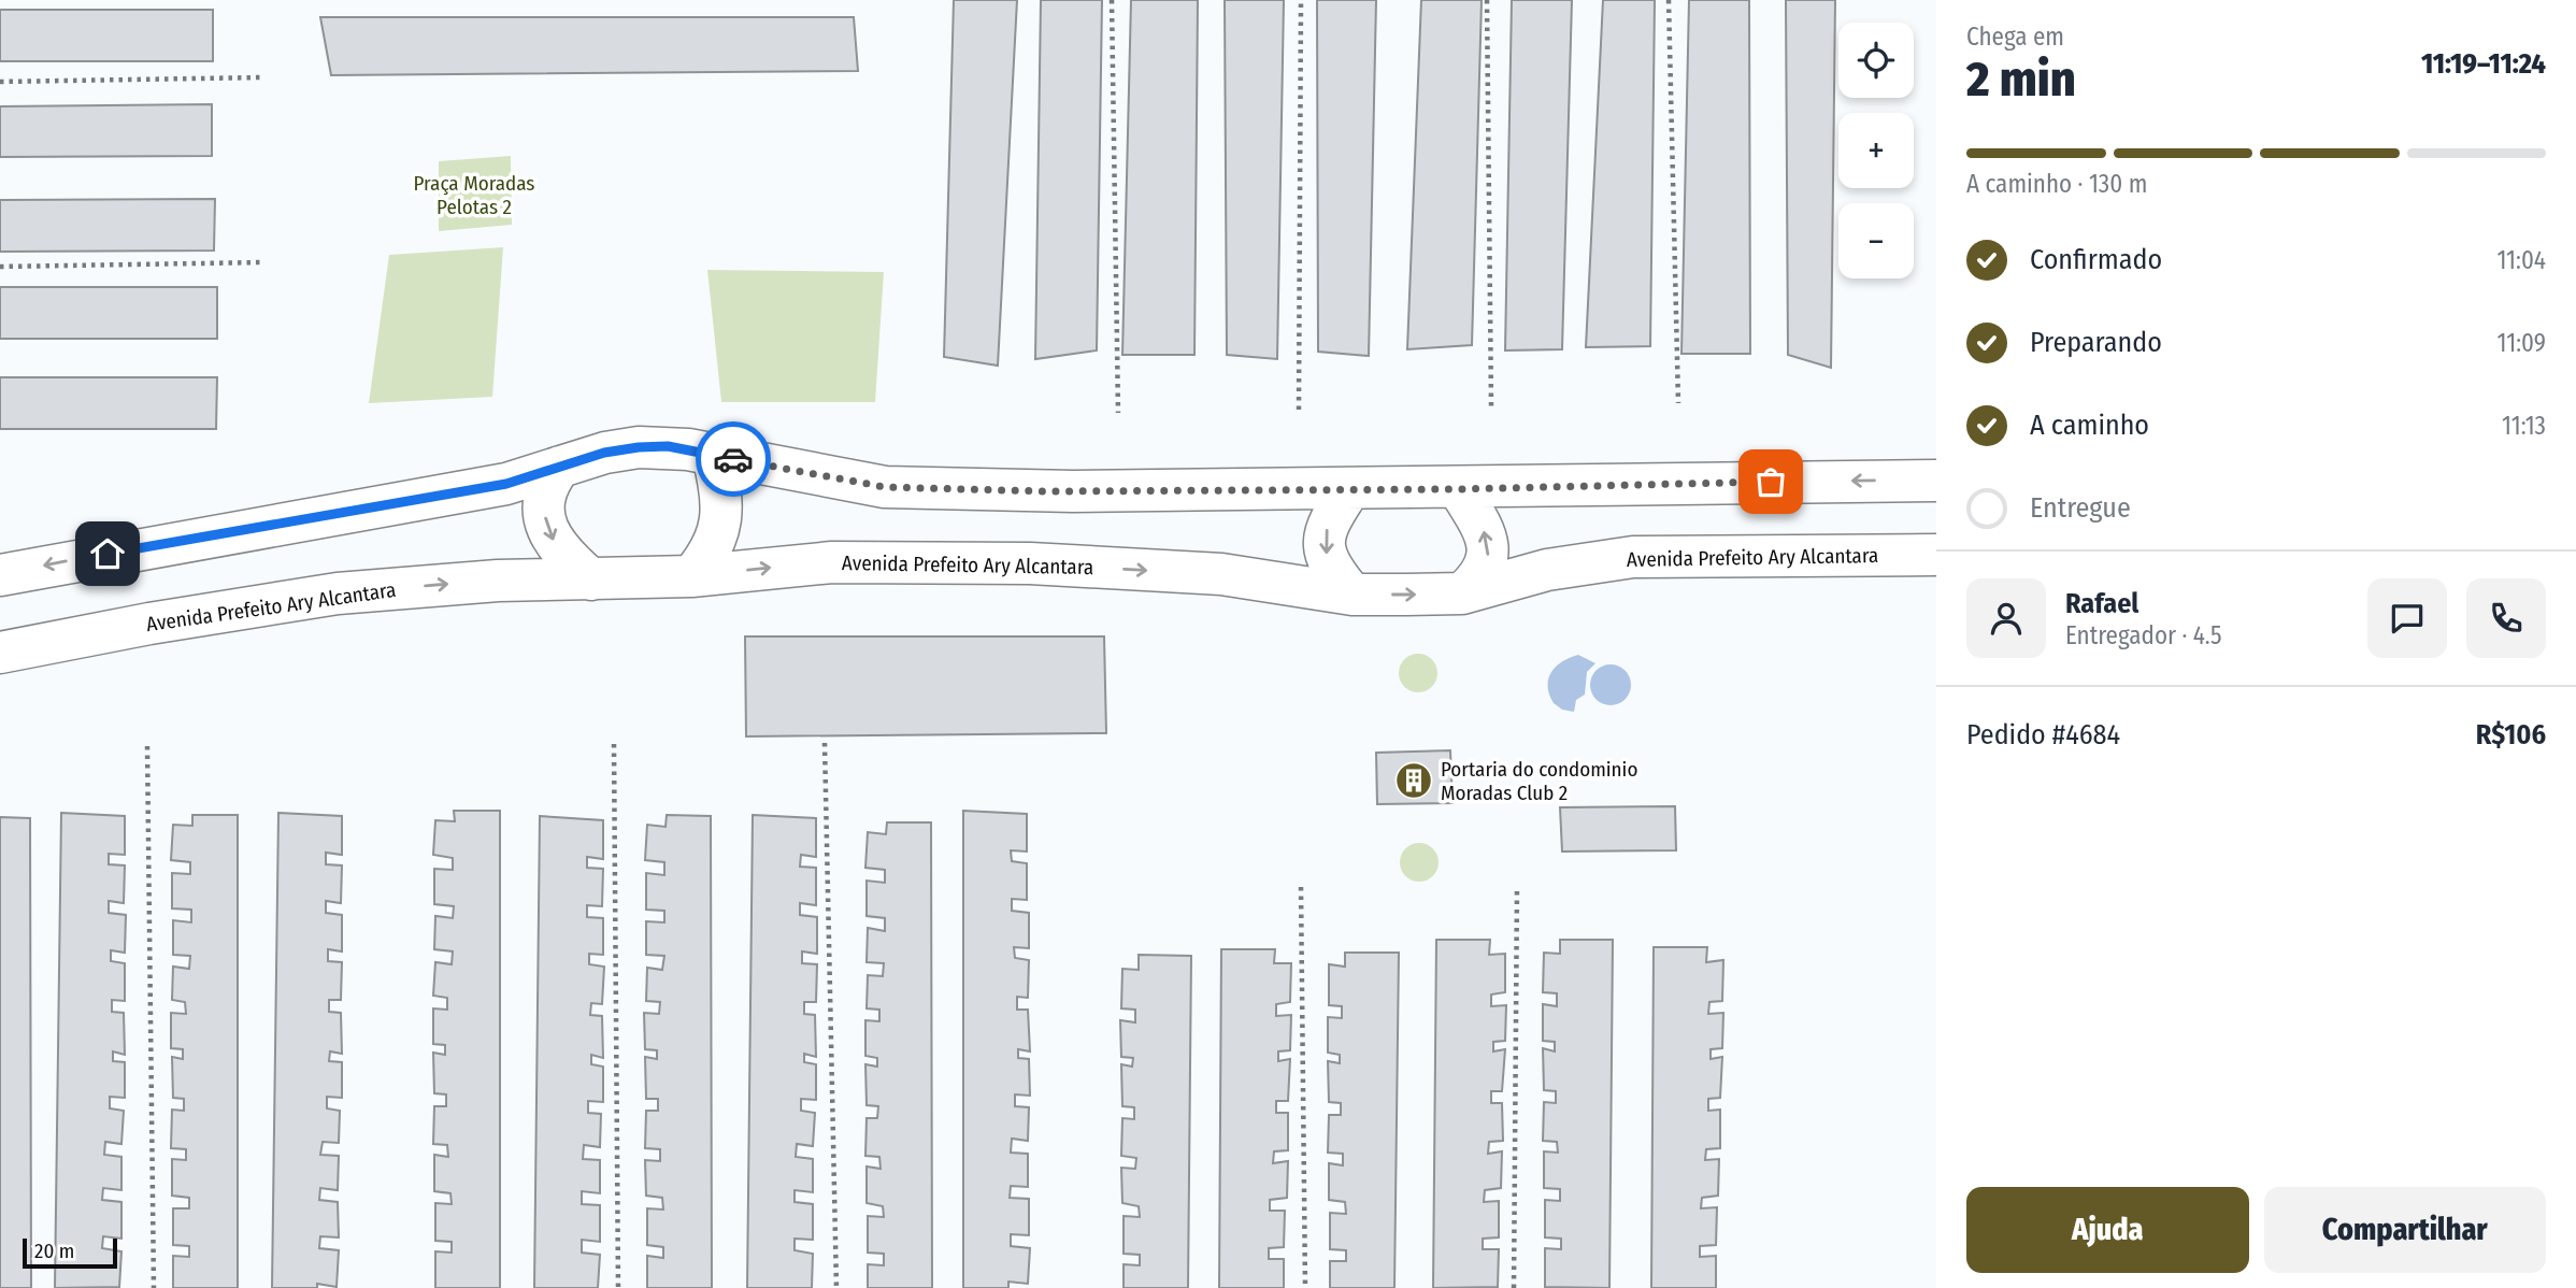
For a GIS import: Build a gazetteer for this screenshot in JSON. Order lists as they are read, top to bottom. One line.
{"streets":{"street":["Avenida Prefeito Ary Alcantara"]},"parks":["Praça Moradas Pelotas 2"],"places":{"building":["Portaria do condominio Moradas Club 2"]},"scale_bar":"20 m","page":{"heading":["2 min","Chega em","11:19–11:24"],"panel":["Rafael","Entregador · 4.5","Pedido #4684","R$106"],"map_buttons":["+","−"],"bar":"A caminho · 130 m","list":[["Confirmado","11:04"],["Preparando","11:09"],["A caminho","11:13"],"Entregue"],"buttons":["Ajuda","Compartilhar"],"scale":"20 m"}}
